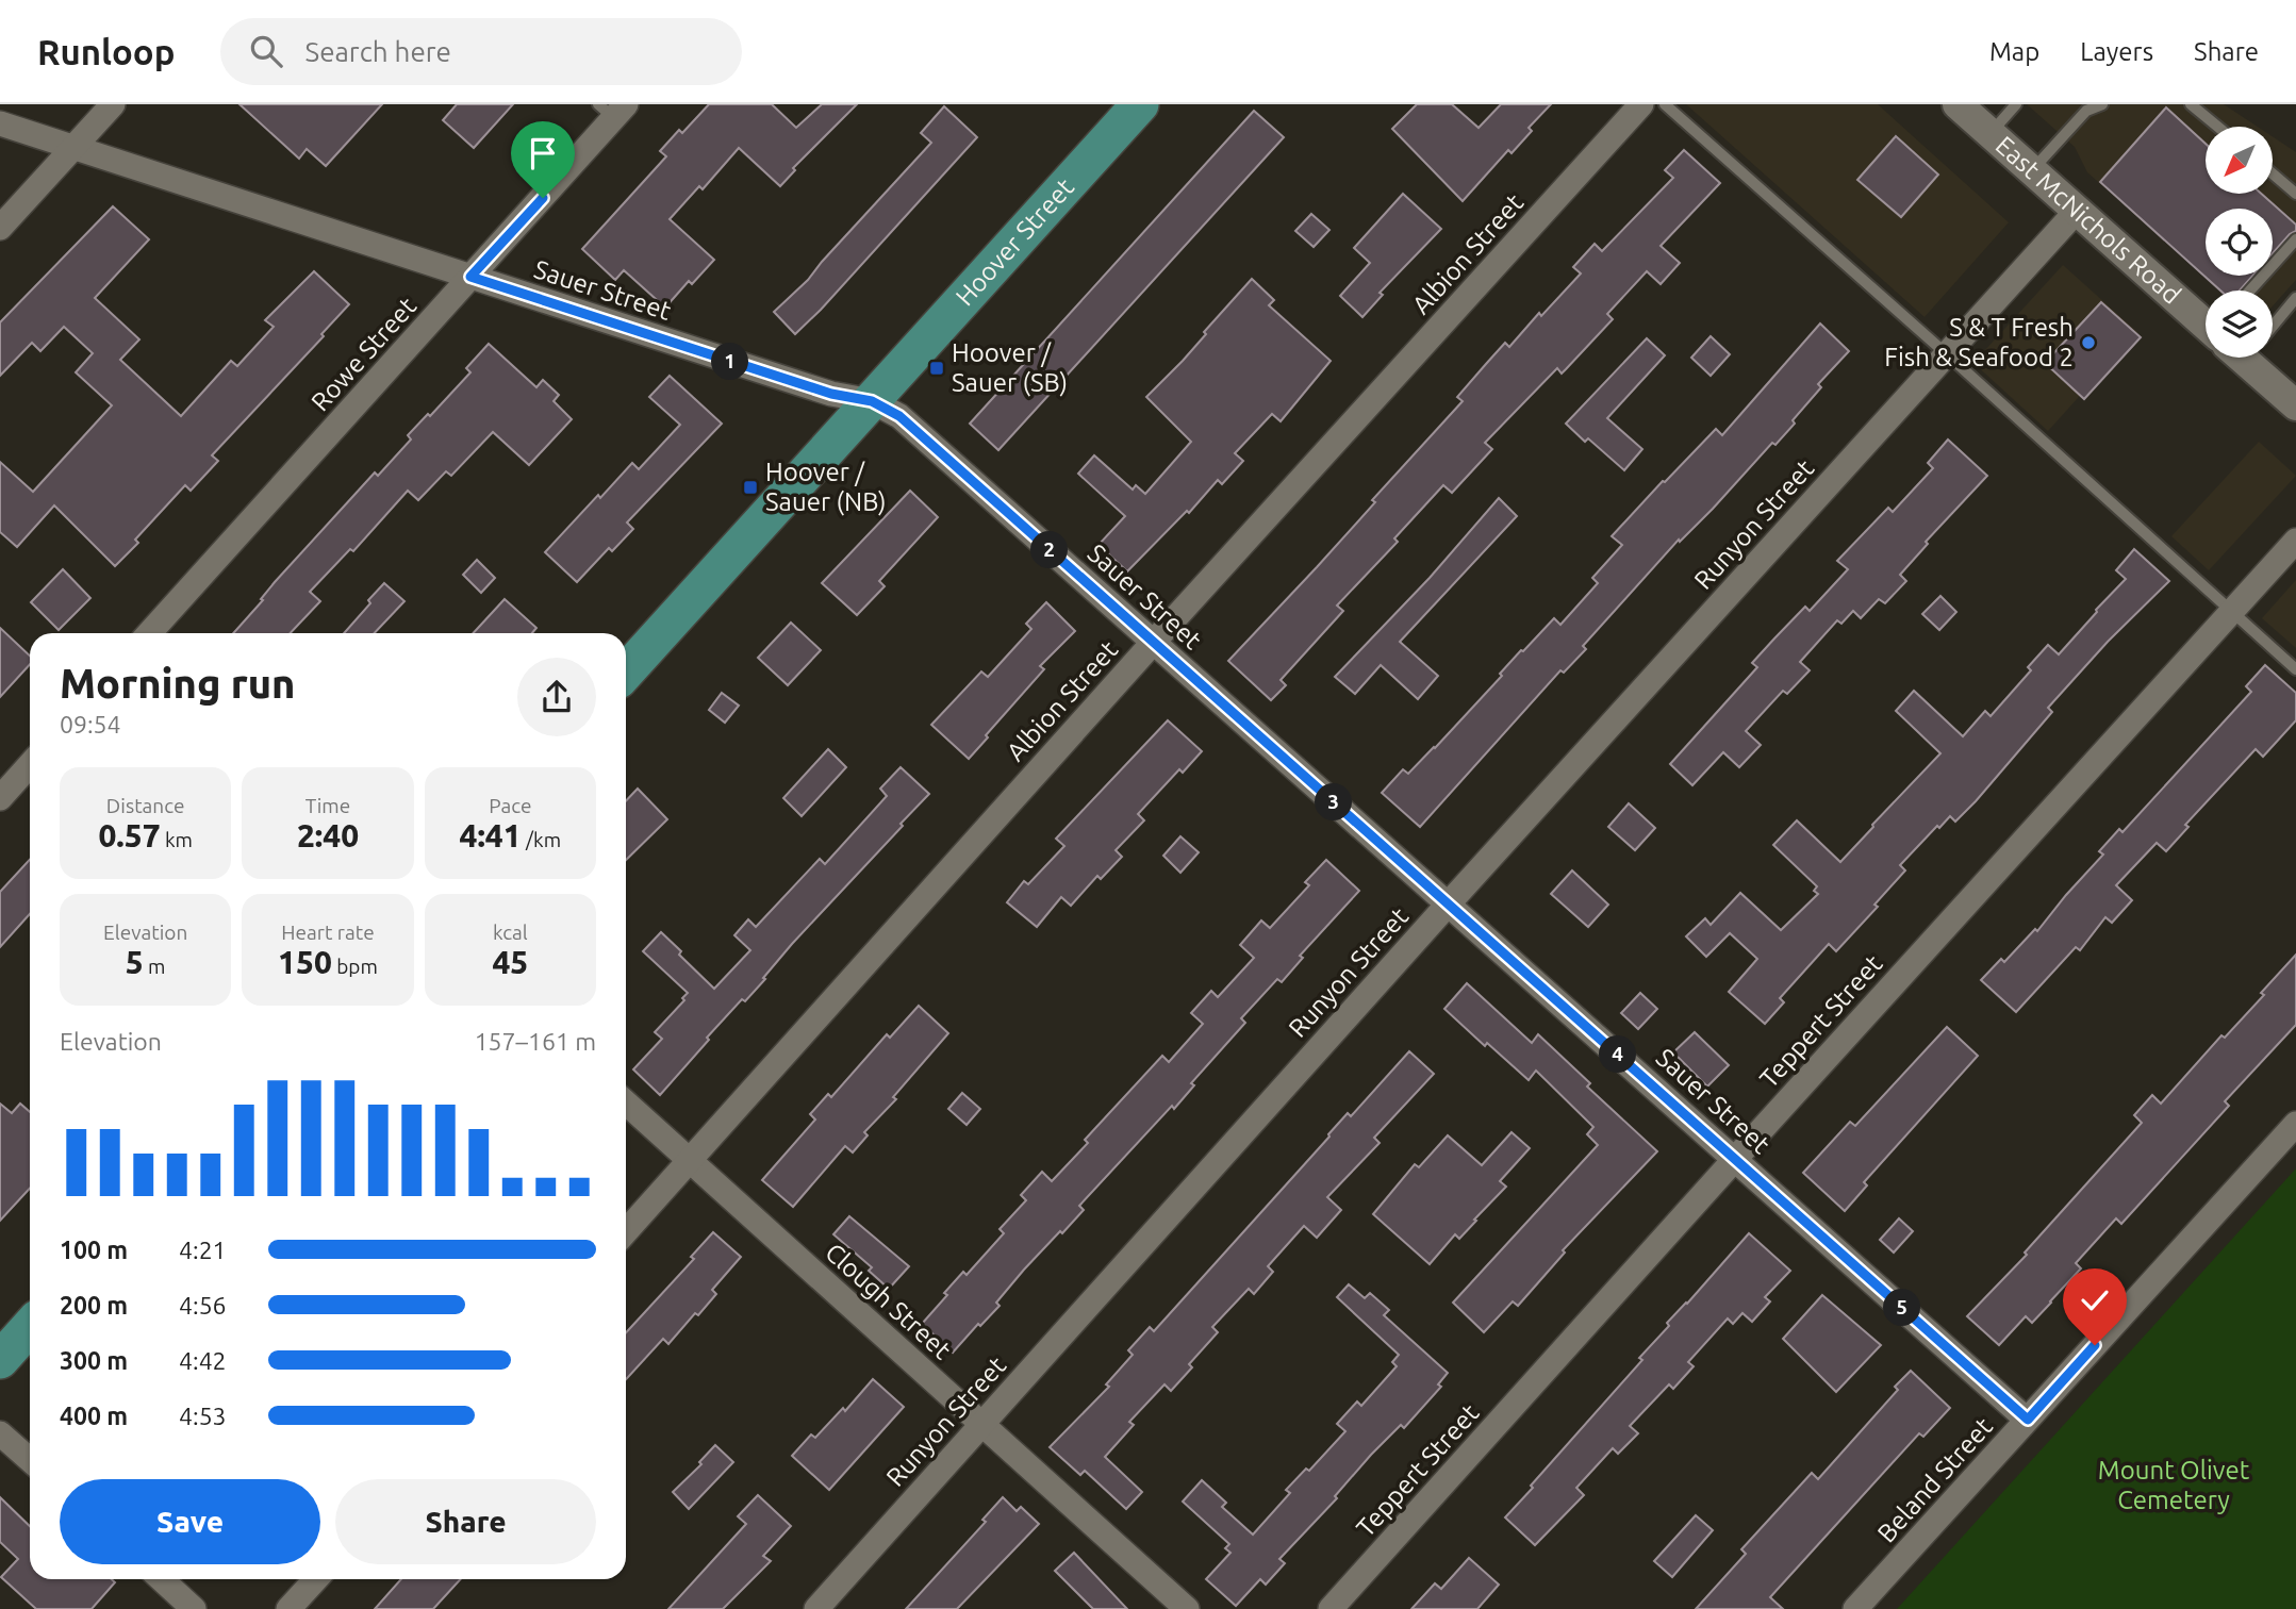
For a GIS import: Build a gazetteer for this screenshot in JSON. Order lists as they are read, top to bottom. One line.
{"streets":{"main road":["Hoover Street"],"street":["East McNichols Road","Albion Street","Sauer Street","Rowe Street","Runyon Street","Teppert Street","Clough Street","Beland Street"]},"crossings":[["East McNichols Road","Runyon Street"],["Hoover Street","Sauer Street"],["Albion Street","Sauer Street"],["Albion Street","Clough Street"],["Sauer Street","Rowe Street"],["Sauer Street","Runyon Street"],["Sauer Street","Teppert Street"],["Sauer Street","Beland Street"],["Runyon Street","Clough Street"]],"parks":["Mount Olivet Cemetery"],"places":{"other":["S & T Fresh Fish & Seafood 2"],"transit":["Hoover / Sauer (SB)","Hoover / Sauer (NB)"]},"north":"bottom left","page":{"header":"Runloop","search":"Search here","nav":["Map","Layers","Share"],"pins":["1","2","3","4","5"],"heading":["Morning run","09:54"],"stats":[["Distance","0.57 km"],["Time","2:40"],["Pace","4:41 /km"],["Elevation","5 m"],["Heart rate","150 bpm"],["kcal","45"]],"chart":["Elevation","157–161 m"],"list":[{"name":"100 m","note":"4:21"},{"name":"200 m","note":"4:56"},{"name":"300 m","note":"4:42"},{"name":"400 m","note":"4:53"}],"buttons":["Save","Share"]}}
